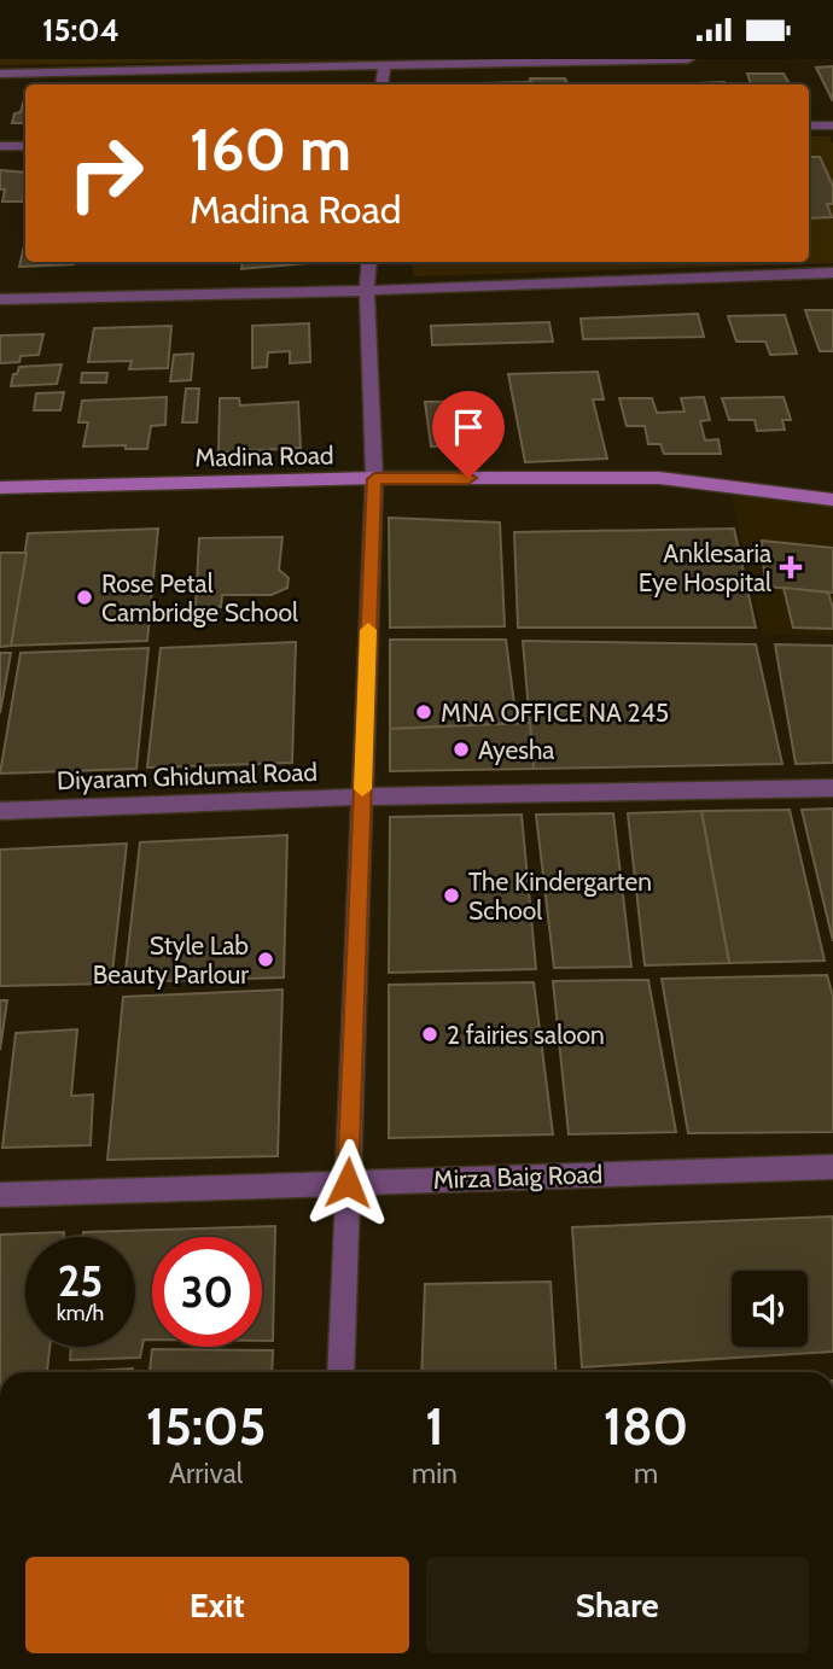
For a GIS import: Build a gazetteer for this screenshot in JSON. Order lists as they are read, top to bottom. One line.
{"streets":{"main road":["Madina Road"],"street":["Diyaram Ghidumal Road","Mirza Baig Road"]},"places":{"health":["Anklesaria Eye Hospital"],"other":["Rose Petal Cambridge School","MNA OFFICE NA 245","Ayesha","The Kindergarten School","Style Lab Beauty Parlour","2 fairies saloon"]},"page":{"status":"15:04","turn":["160 m","Madina Road"],"speed":"25 km/h","limit":"30","eta":["15:05","Arrival","1","min","180","m"],"buttons":["Exit","Share"]}}
